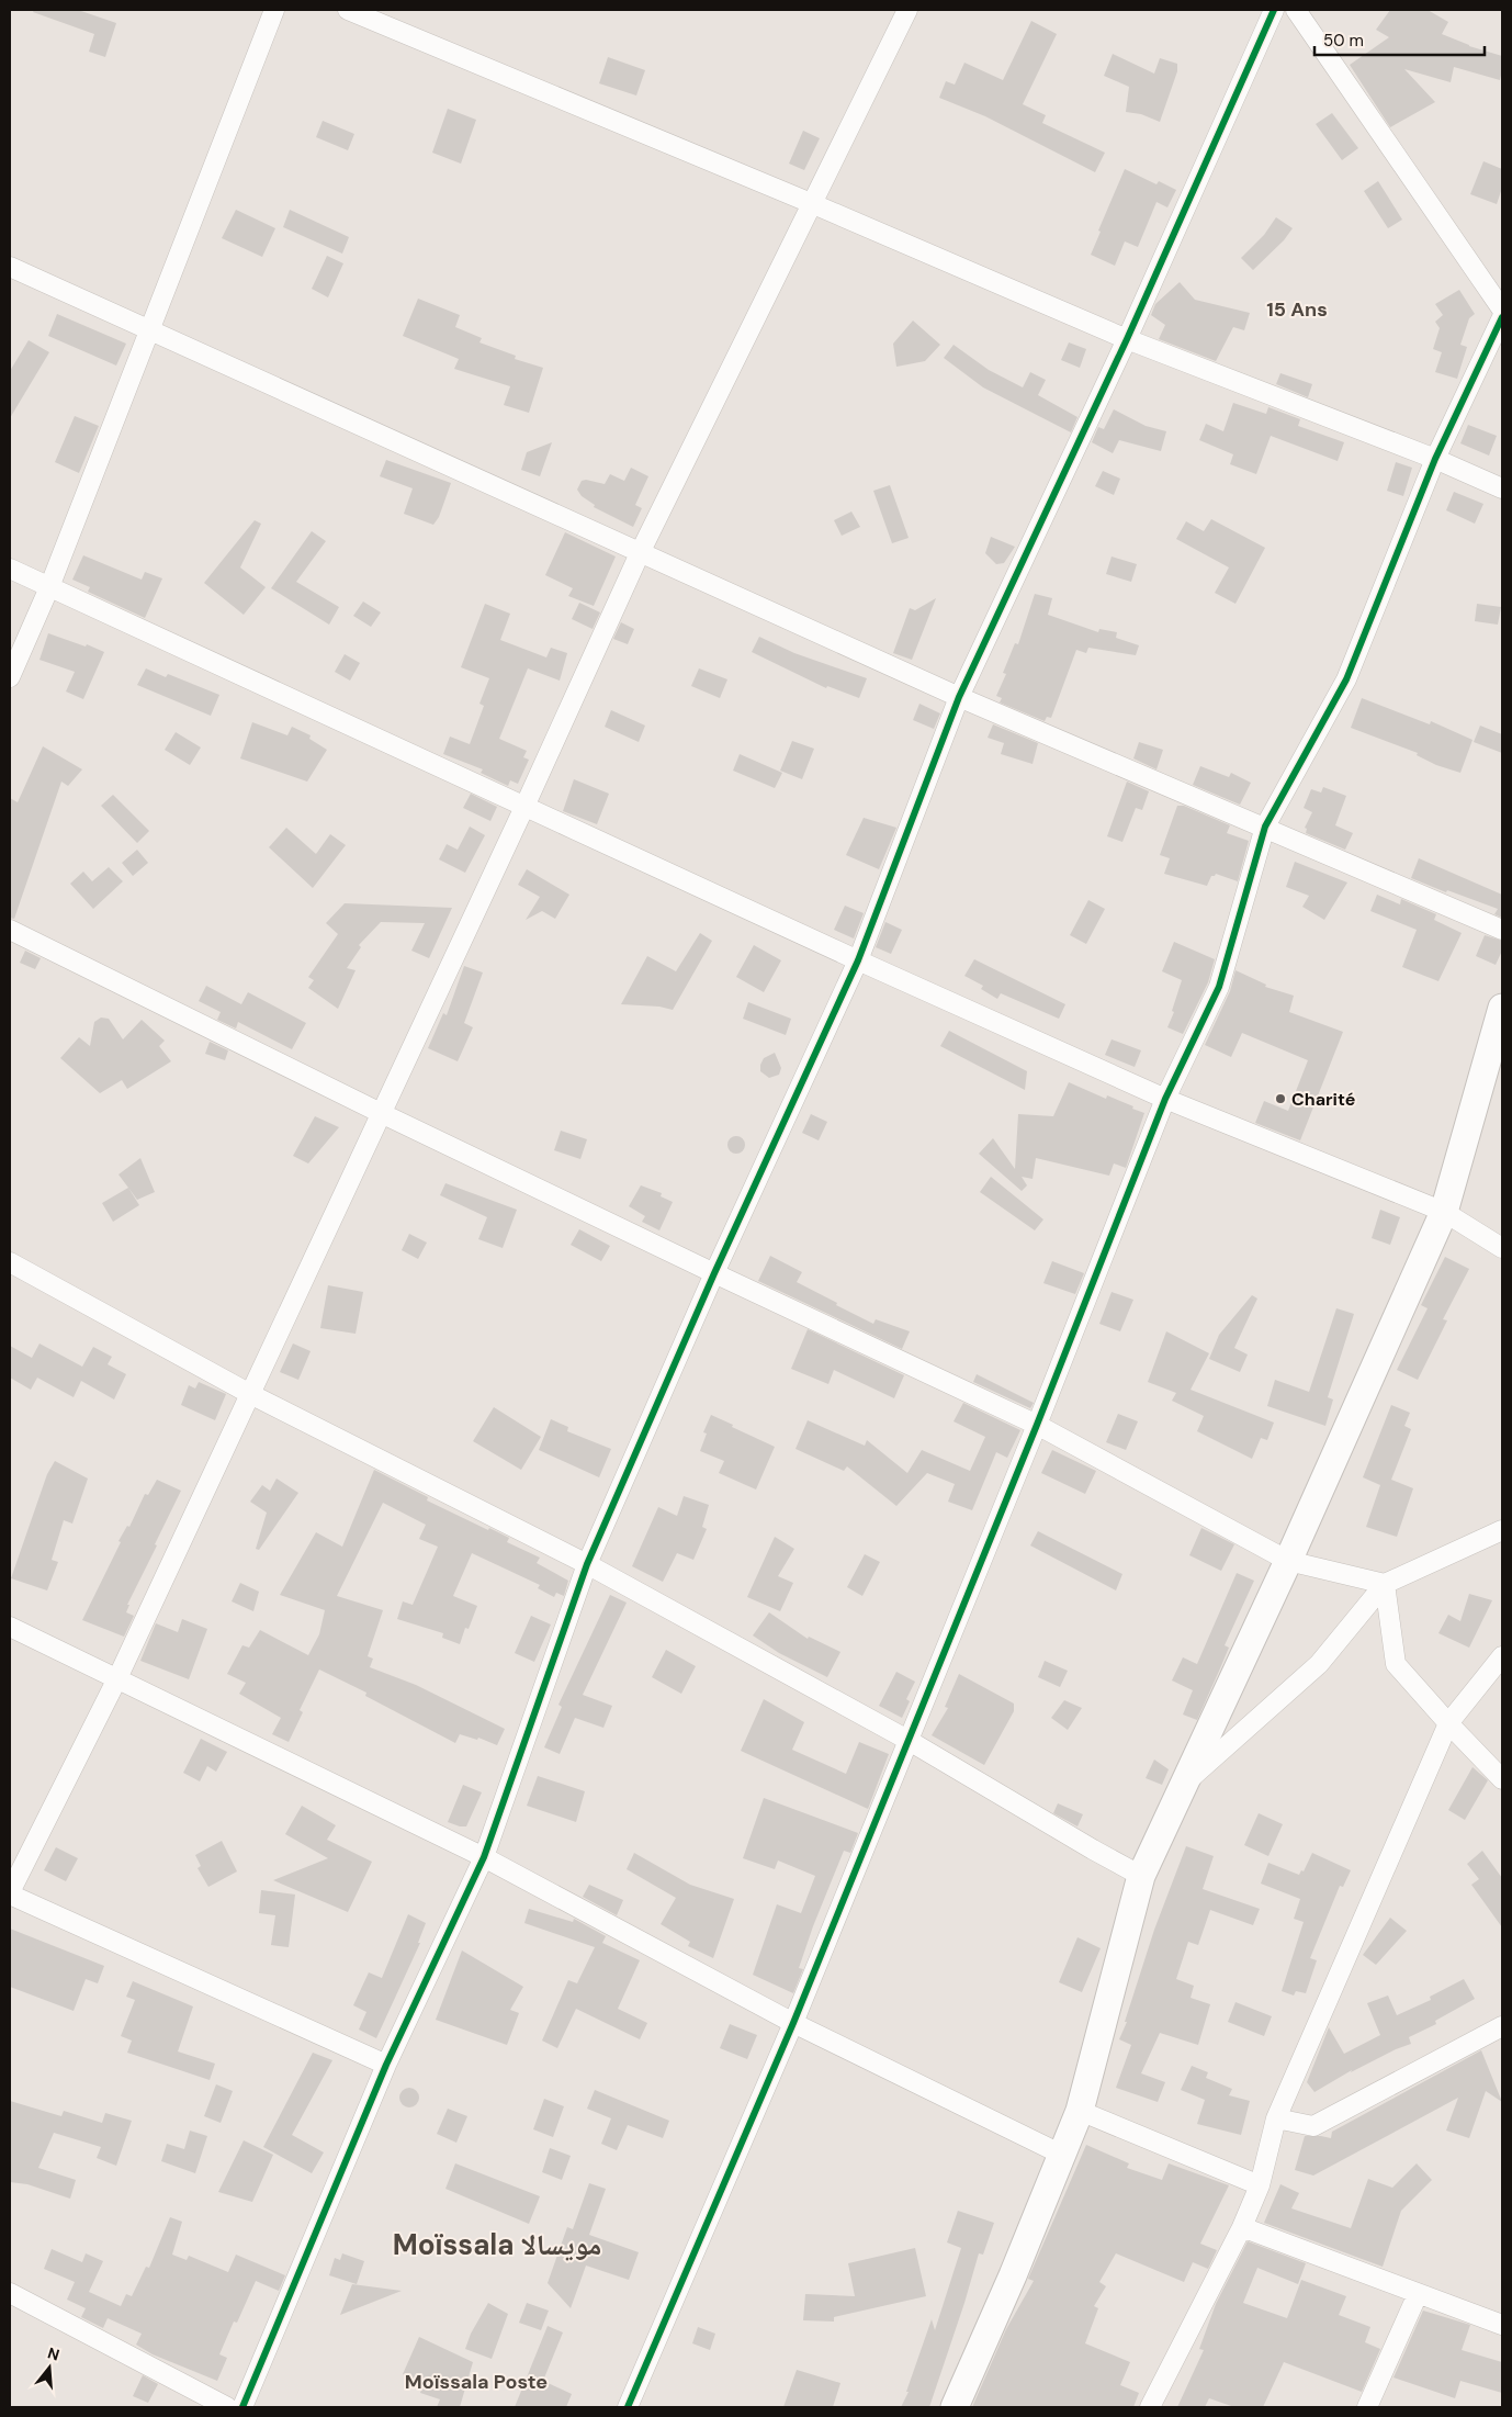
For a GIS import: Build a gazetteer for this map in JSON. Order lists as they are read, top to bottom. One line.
{"districts":["15 Ans","Moïssala مويسالا","Moïssala Poste"],"places":["Charité"],"scale_bar":"50 m","north":"top"}
